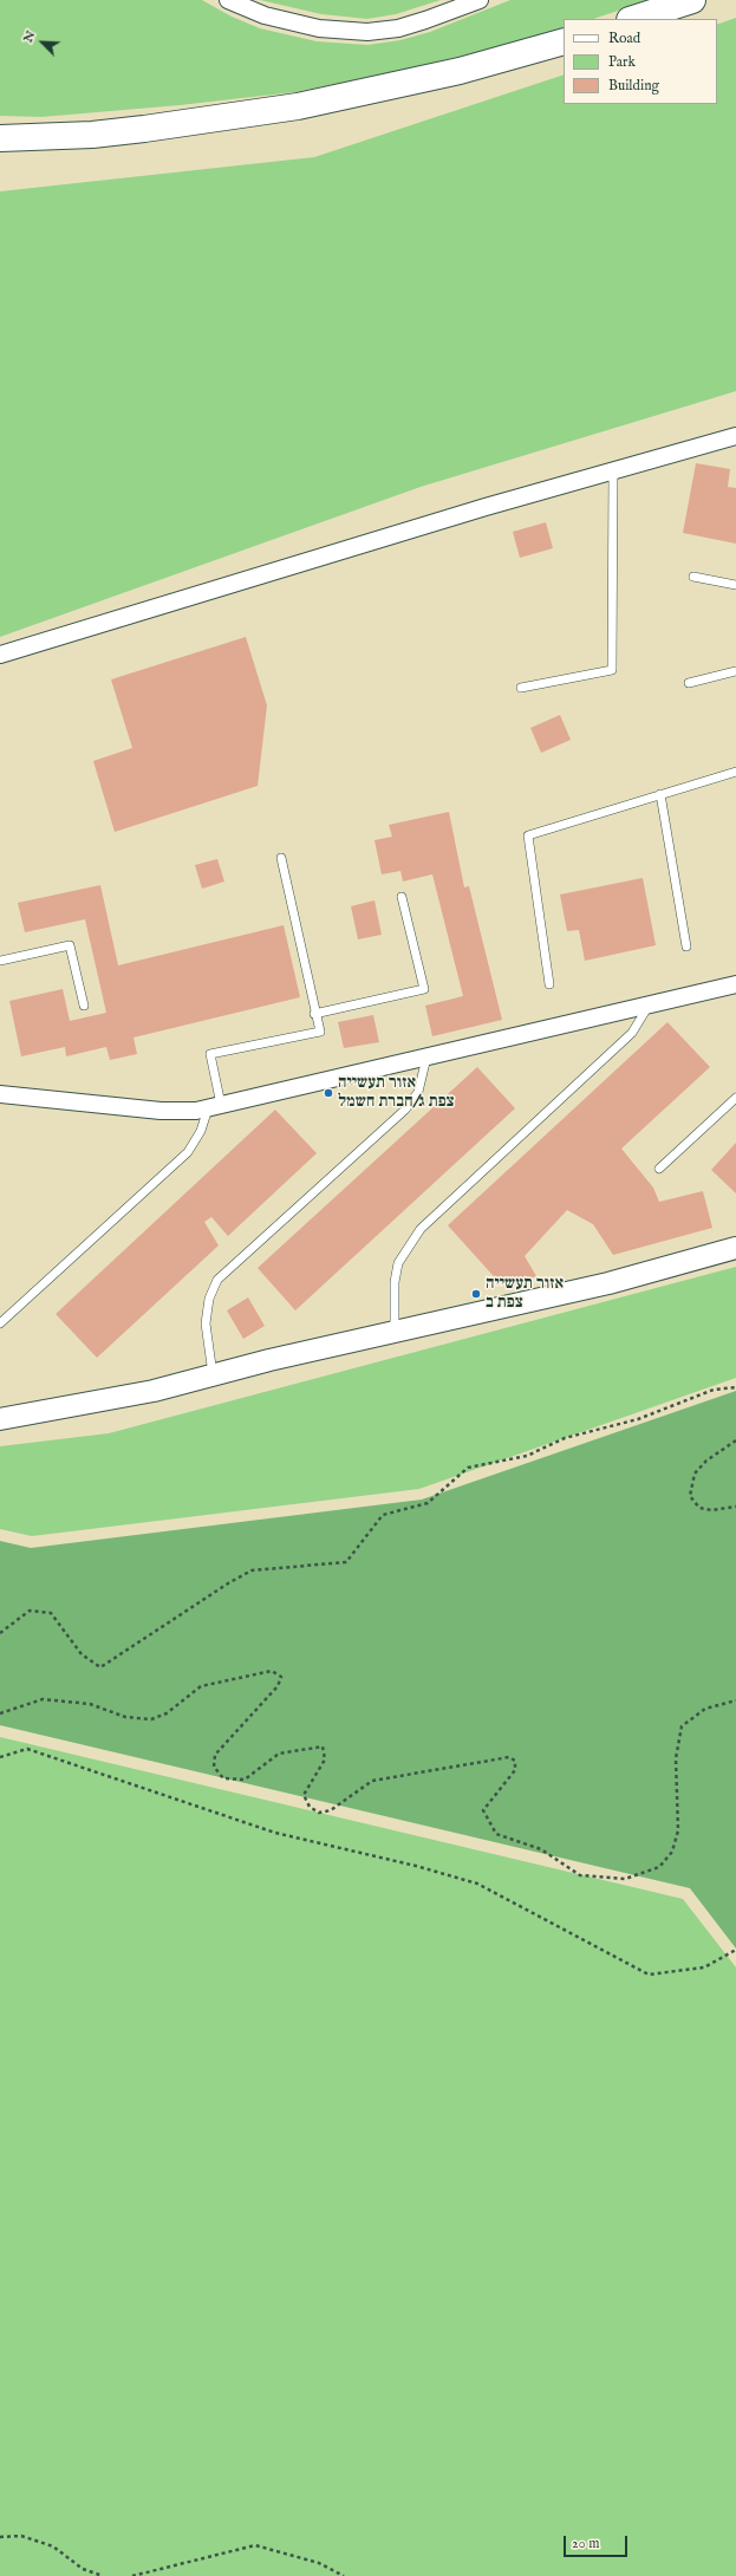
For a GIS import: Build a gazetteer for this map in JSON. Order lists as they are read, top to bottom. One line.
{"places":["אזור תעשייה צפת ג/חברת חשמל","אזור תעשייה צפת ב"],"legend":["Road","Park","Building"],"scale_bar":"20 m","north":"top left"}
